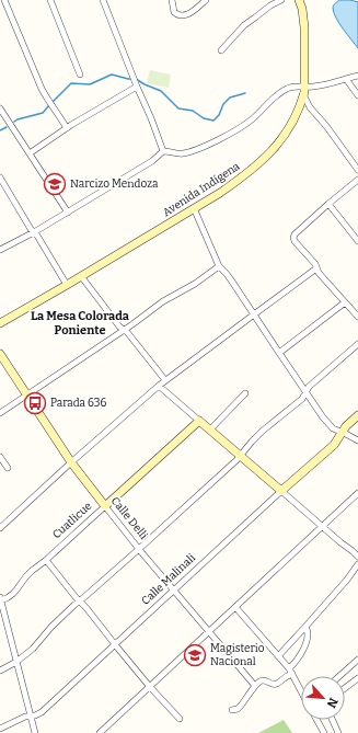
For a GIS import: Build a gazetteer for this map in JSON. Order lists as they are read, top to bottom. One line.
{"streets":{"street":["Avenida Indígena","Calle Delli","Cuatlicue","Calle Malinali"]},"crossings":[["Calle Delli","Cuatlicue"],["Calle Delli","Calle Malinali"]],"districts":["La Mesa Colorada Poniente"],"places":{"school or university":["Narcizo Mendoza","Magisterio Nacional"],"bus stop":["Parada 636"]},"north":"bottom right"}
